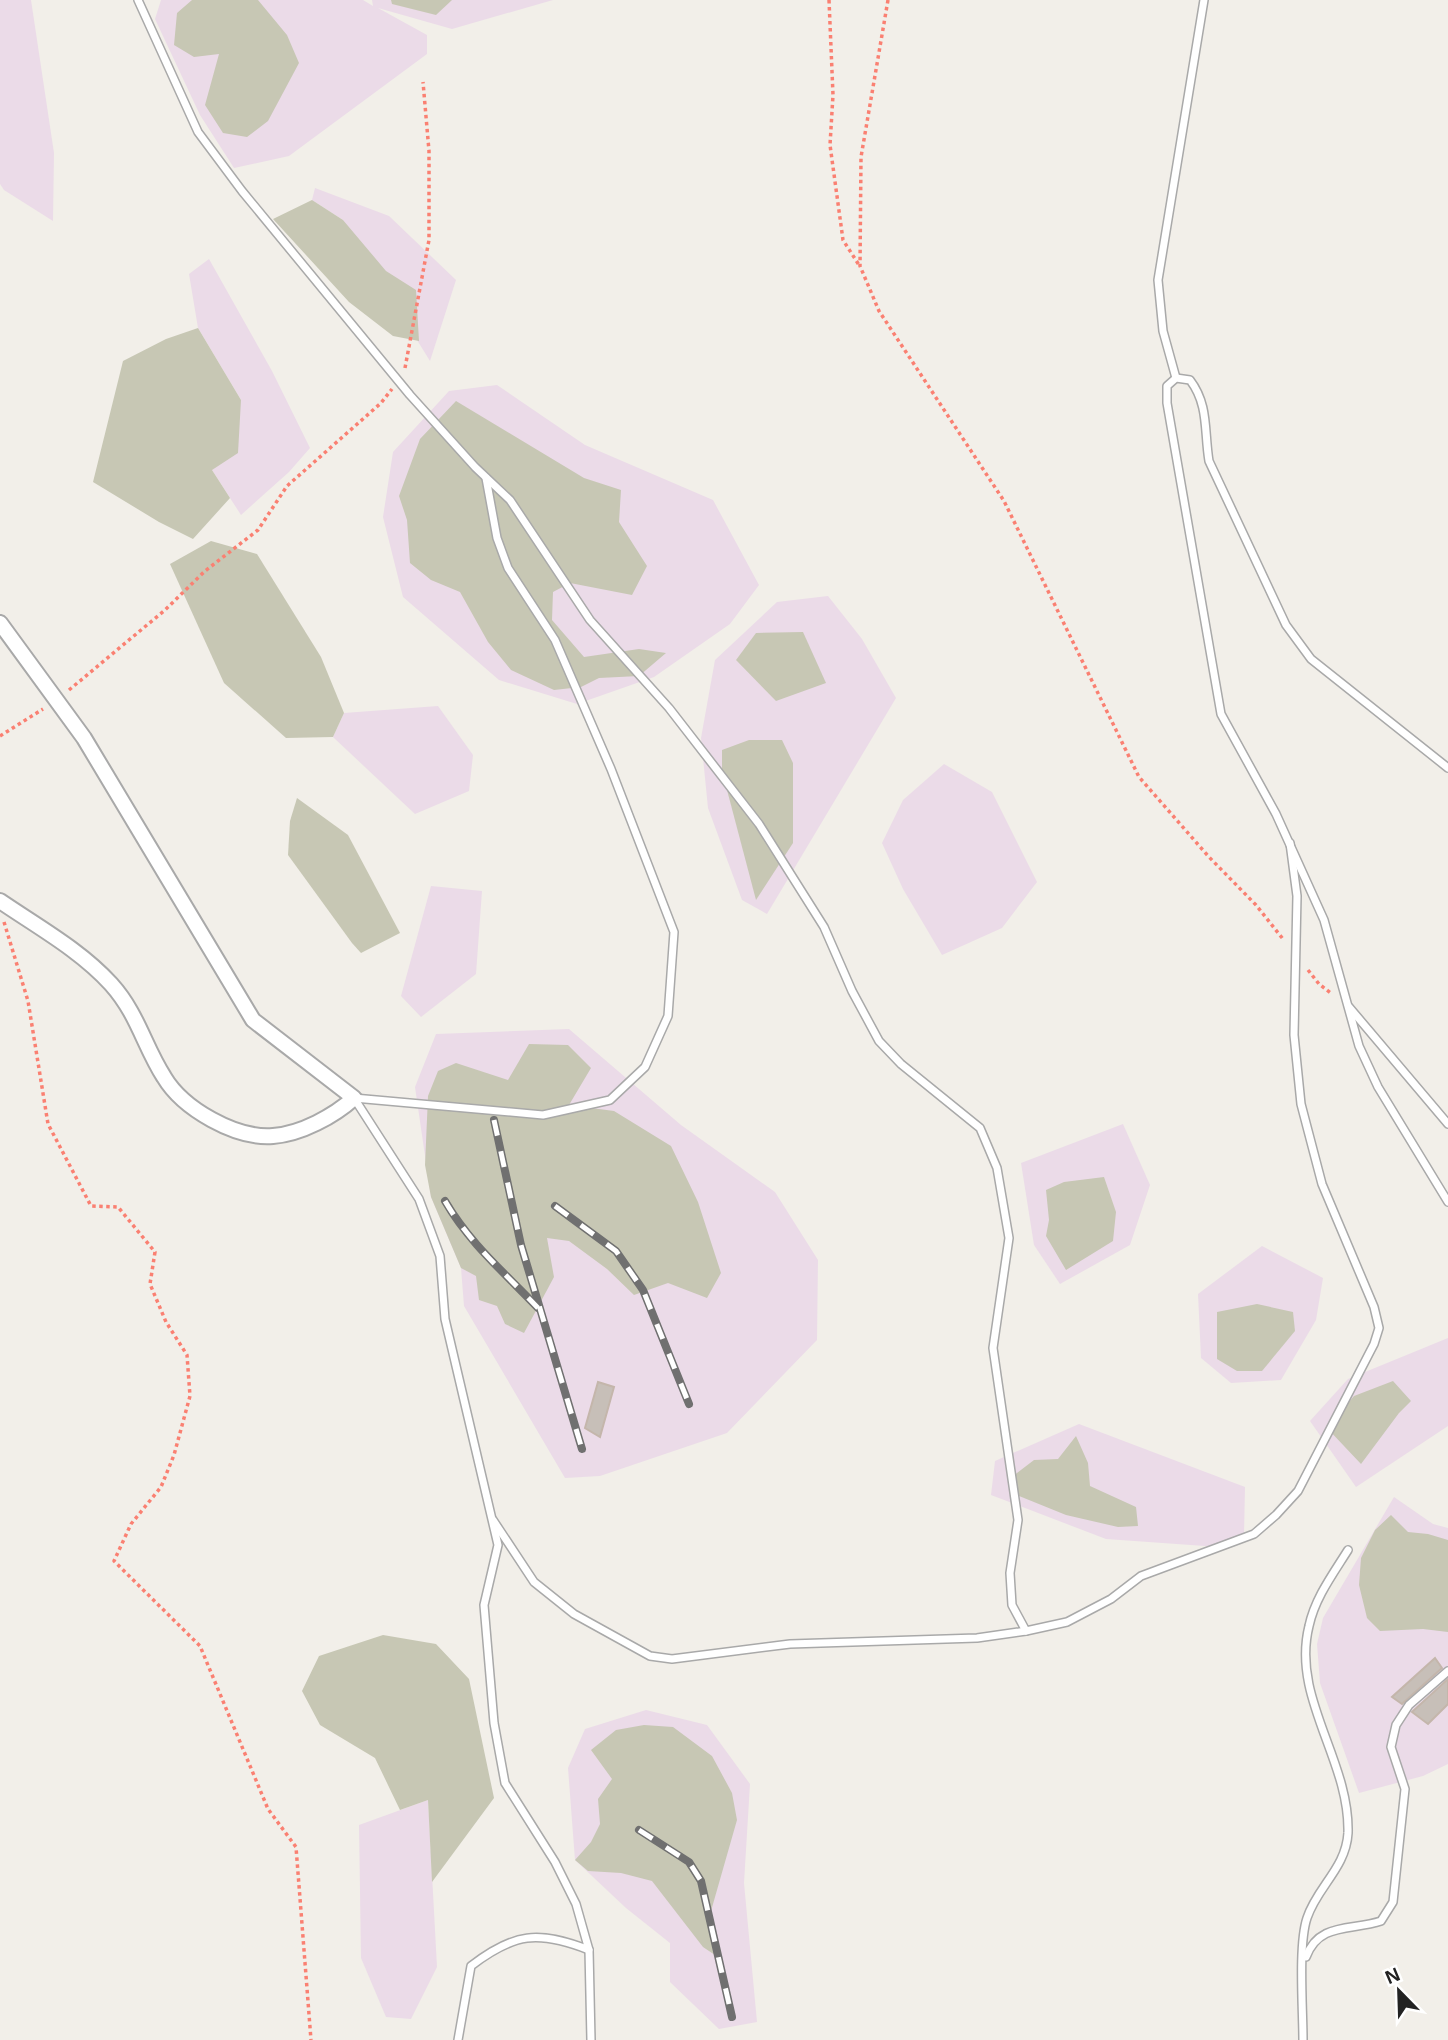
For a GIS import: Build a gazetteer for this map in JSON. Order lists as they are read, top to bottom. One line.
{"north":"top left"}
